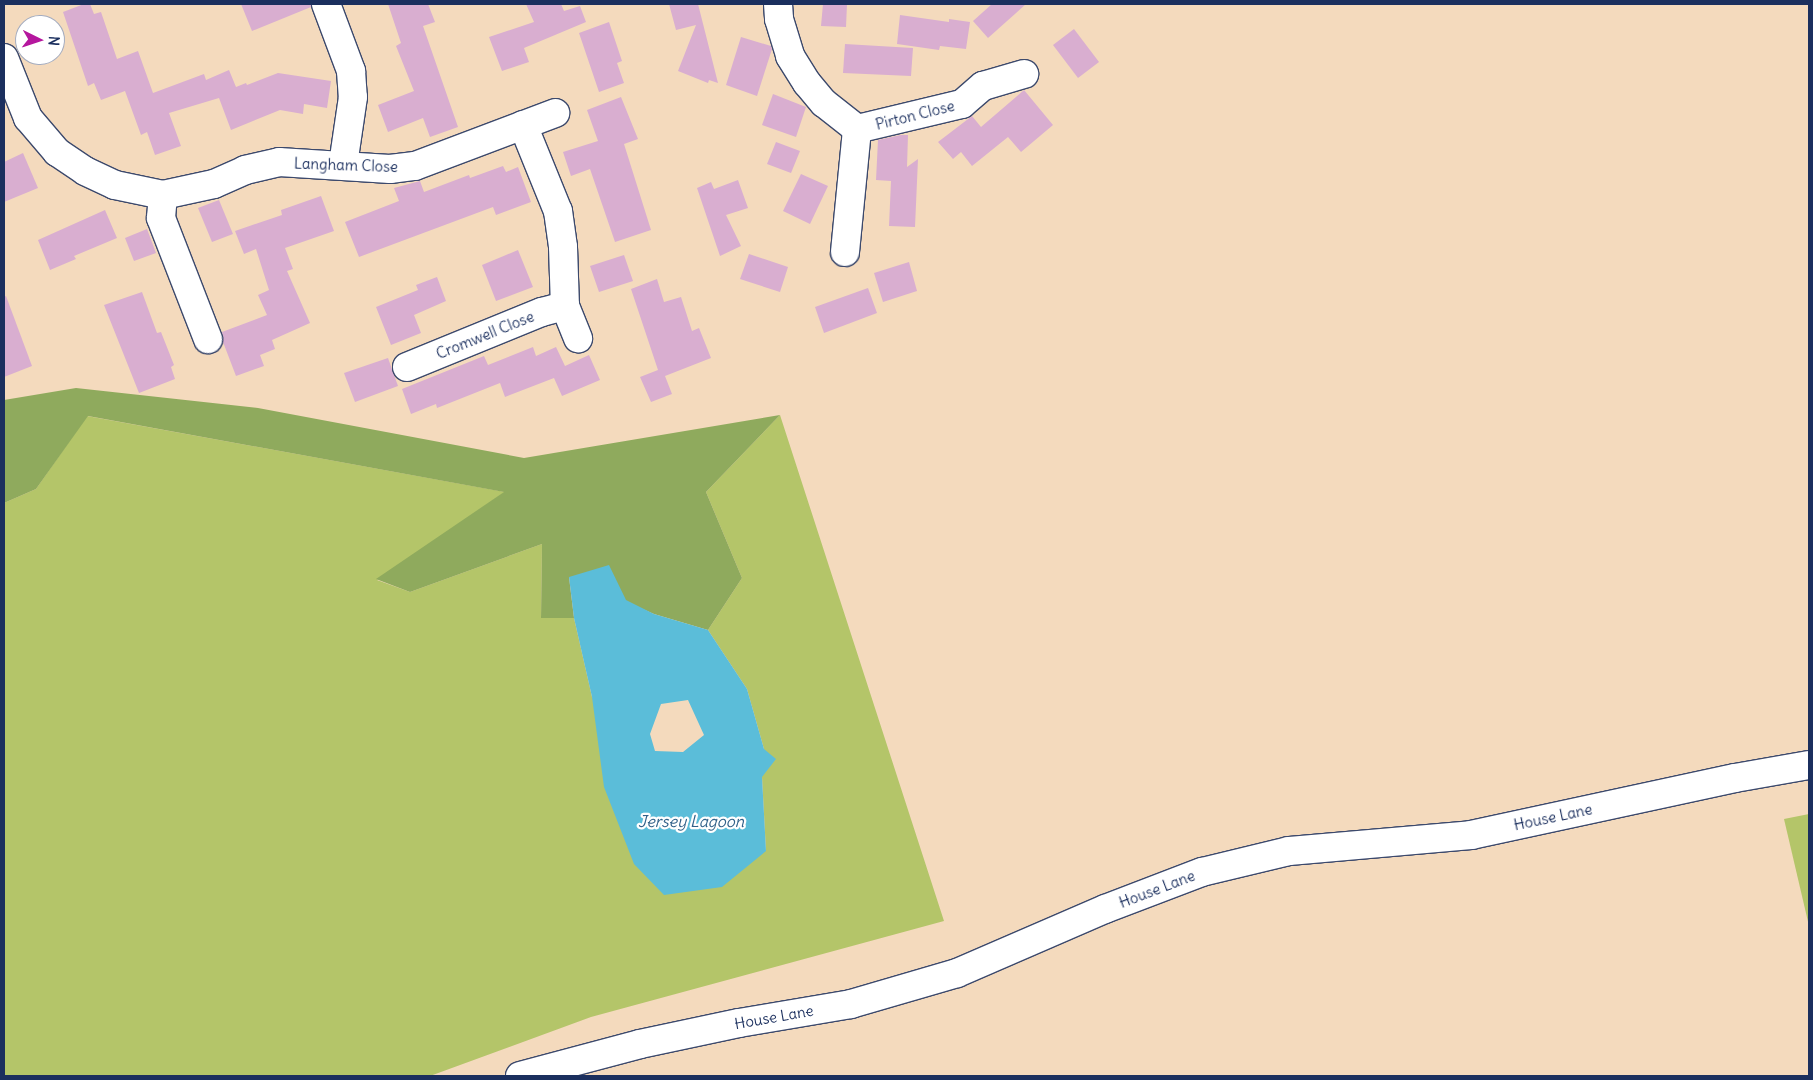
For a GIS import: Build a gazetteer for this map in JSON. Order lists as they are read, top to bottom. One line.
{"streets":{"street":["Pirton Close","Langham Close","Cromwell Close","House Lane"]},"water":["Jersey Lagoon"],"north":"right"}
